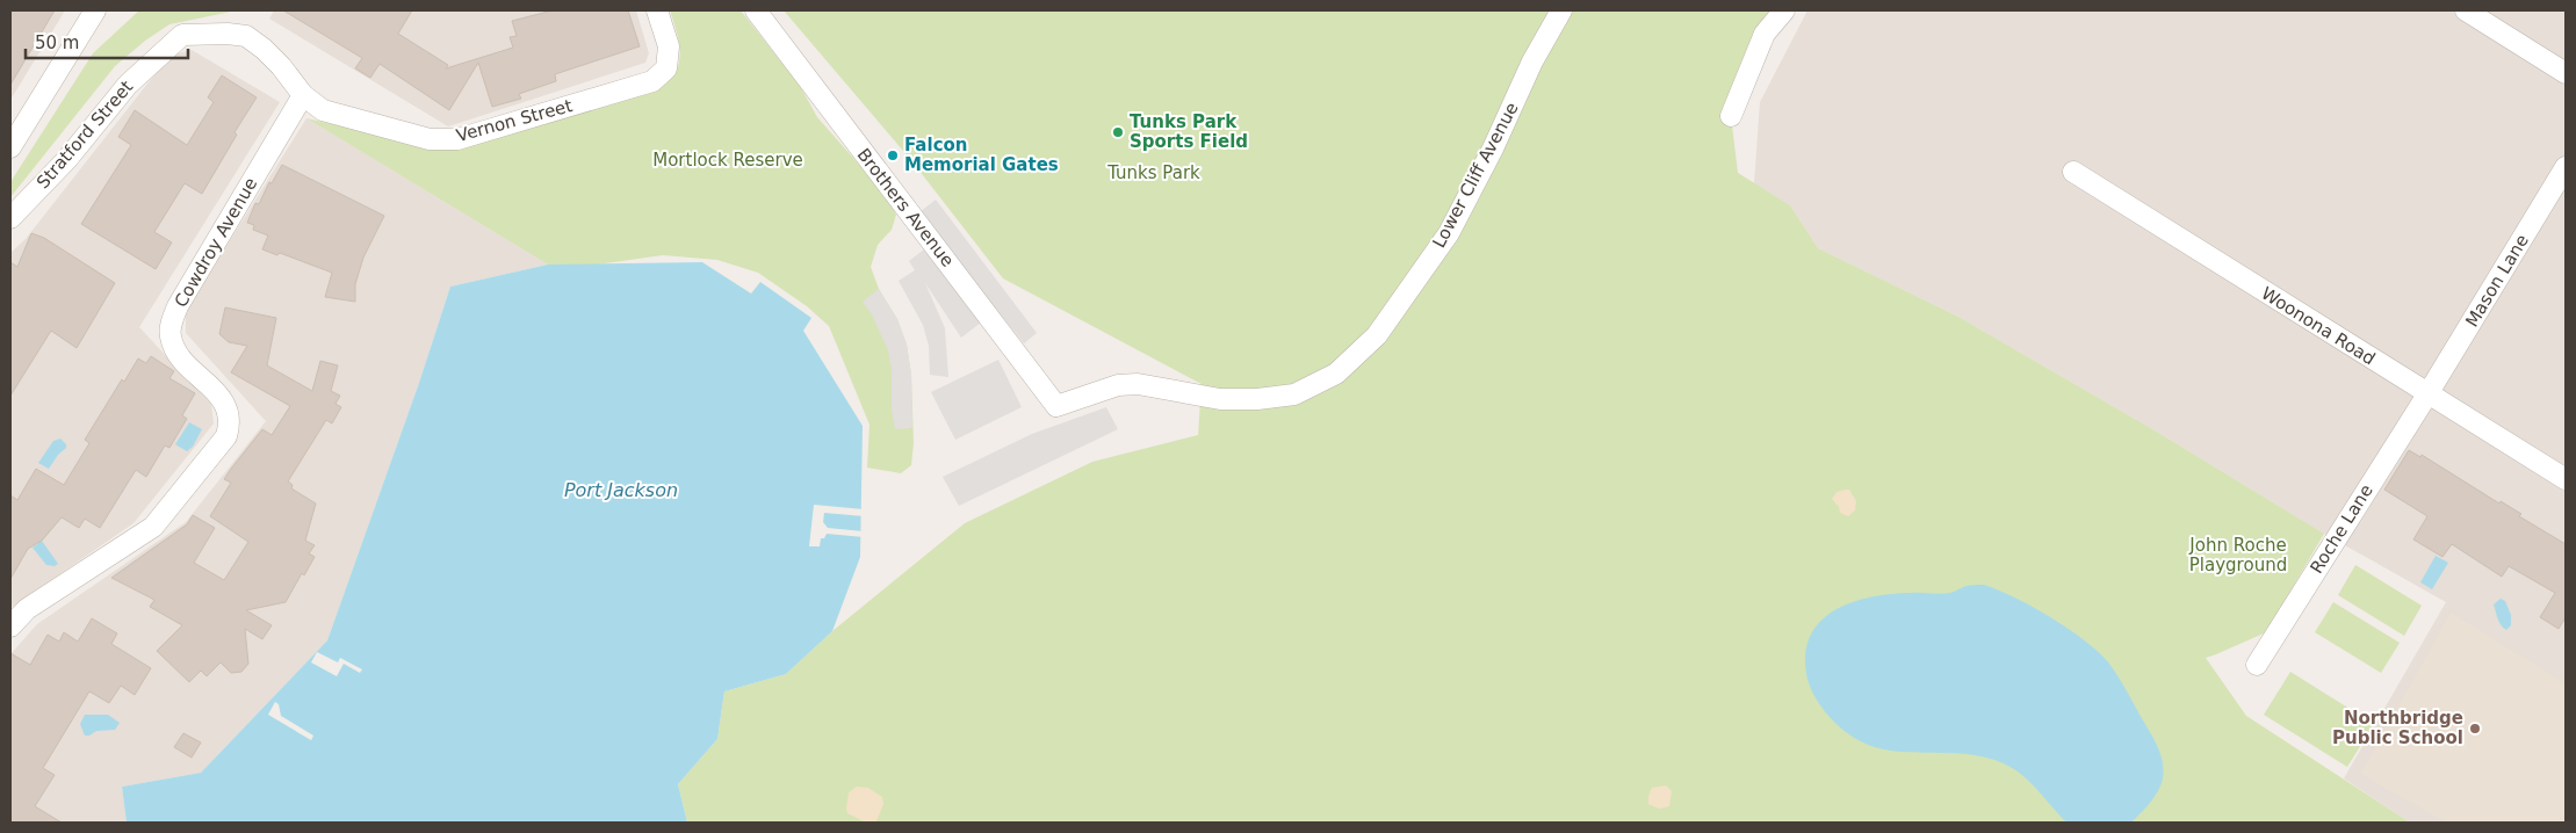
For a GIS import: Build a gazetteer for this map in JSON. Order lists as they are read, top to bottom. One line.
{"streets":{"street":["Vernon Street","Stratford Street","Lower Cliff Avenue","Brothers Avenue","Cowdroy Avenue","Mason Lane","Woonona Road","Roche Lane"]},"crossings":[["Vernon Street","Stratford Street"],["Vernon Street","Cowdroy Avenue"],["Stratford Street","Cowdroy Avenue"],["Lower Cliff Avenue","Brothers Avenue"],["Mason Lane","Woonona Road"],["Mason Lane","Roche Lane"],["Woonona Road","Roche Lane"]],"water":["Port Jackson"],"parks":["Mortlock Reserve","Tunks Park","John Roche Playground"],"places":["Tunks Park Sports Field","Falcon Memorial Gates","Northbridge Public School"],"scale_bar":"50 m"}
